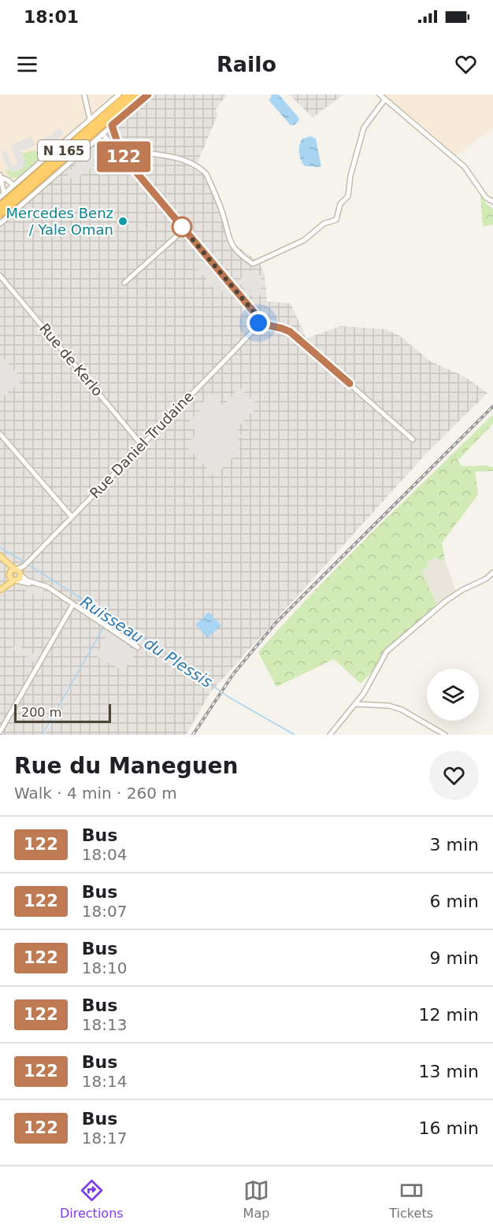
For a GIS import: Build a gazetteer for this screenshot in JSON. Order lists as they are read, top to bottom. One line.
{"streets":{"highway":["N 165"],"street":["Rue de Kerlo","Rue Daniel Trudaine"]},"crossings":[["Rue de Kerlo","Rue Daniel Trudaine"]],"water":["Ruisseau du Plessis"],"places":["Mercedes Benz / Yale Oman"],"lines":["bus line 122"],"scale_bar":"200 m","page":{"status":"18:01","header":"Railo","on_map":"122","scale":"200 m","heading":["Rue du Maneguen","Walk · 4 min · 260 m"],"list":[{"mark":"122","name":"Bus","note":"18:04","value":"3 min"},{"mark":"122","name":"Bus","note":"18:07","value":"6 min"},{"mark":"122","name":"Bus","note":"18:10","value":"9 min"},{"mark":"122","name":"Bus","note":"18:13","value":"12 min"},{"mark":"122","name":"Bus","note":"18:14","value":"13 min"},{"mark":"122","name":"Bus","note":"18:17","value":"16 min"}],"tabs":["Directions","Map","Tickets"]}}
